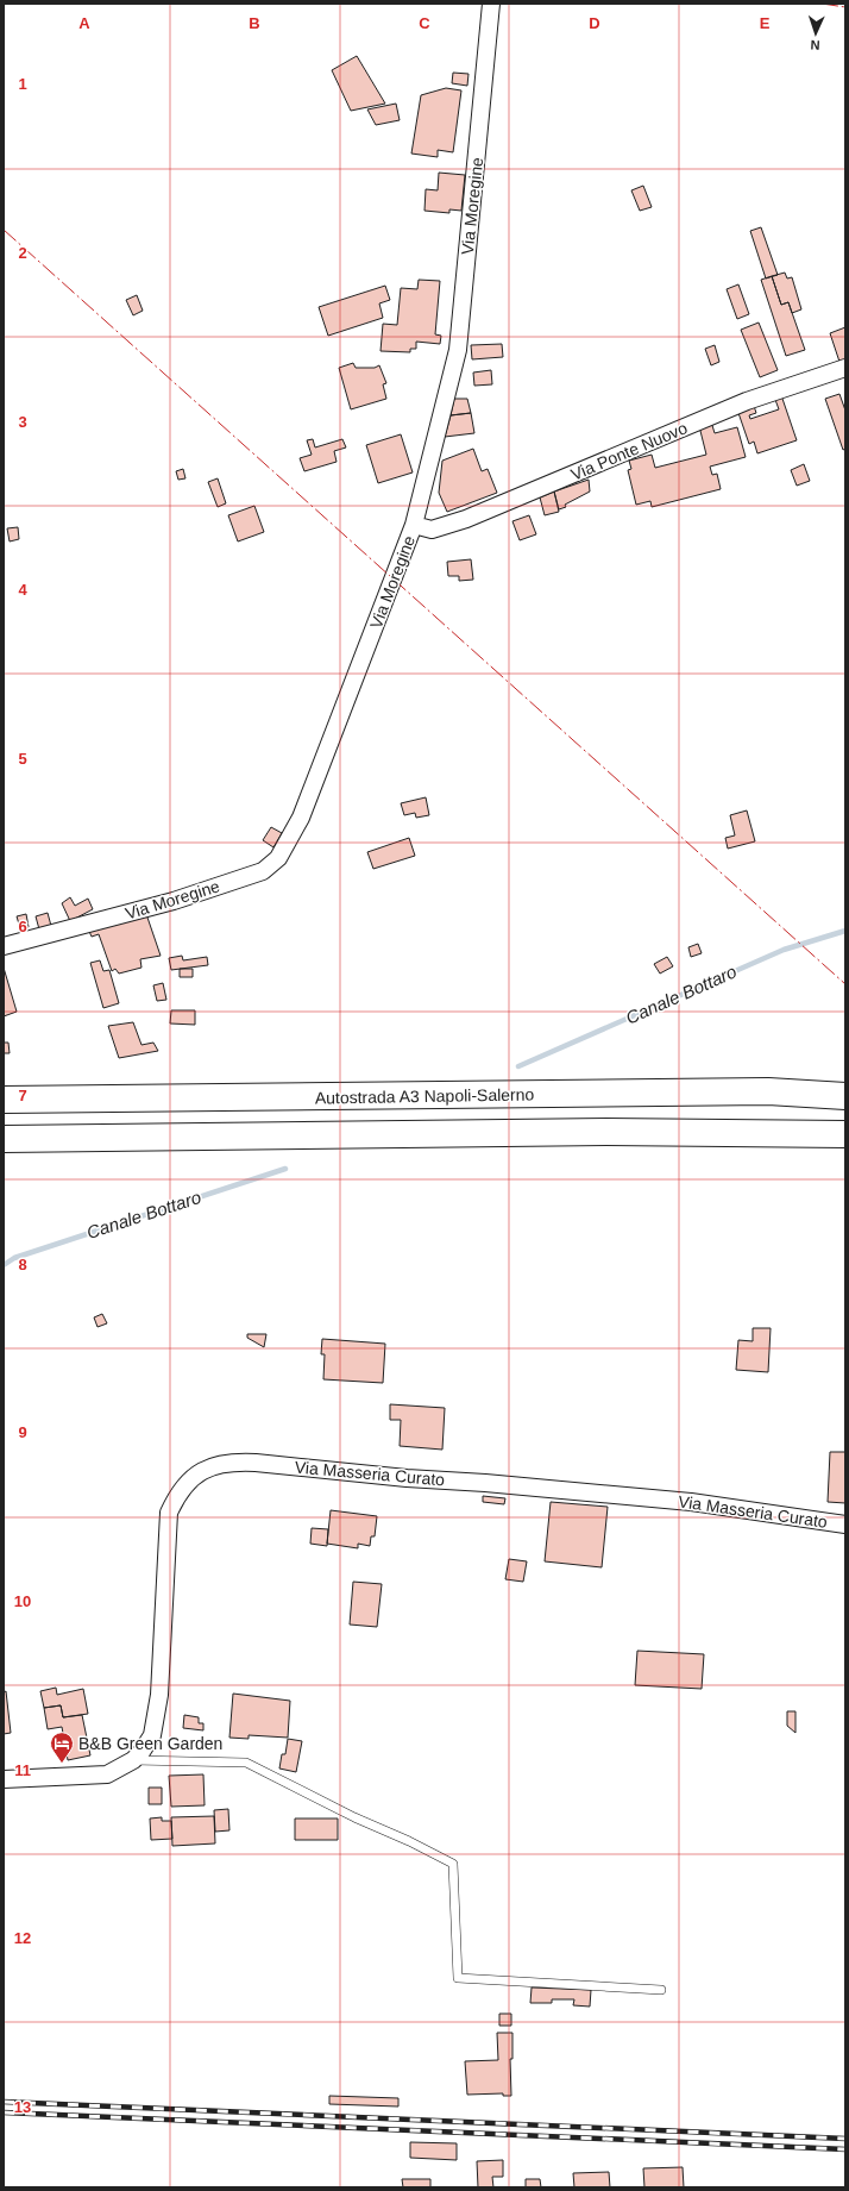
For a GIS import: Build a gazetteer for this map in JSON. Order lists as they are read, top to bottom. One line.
{"streets":{"highway":["Autostrada A3 Napoli-Salerno"],"street":["Via Moregine","Via Ponte Nuovo","Via Masseria Curato"]},"crossings":[["Via Moregine","Via Ponte Nuovo"]],"water":["Canale Bottaro"],"places":{"hotel":["B&B Green Garden"]},"north":"bottom","grid":{"columns":["A","B","C","D","E"],"rows":["1","2","3","4","5","6","7","8","9","10","11","12","13"]}}
